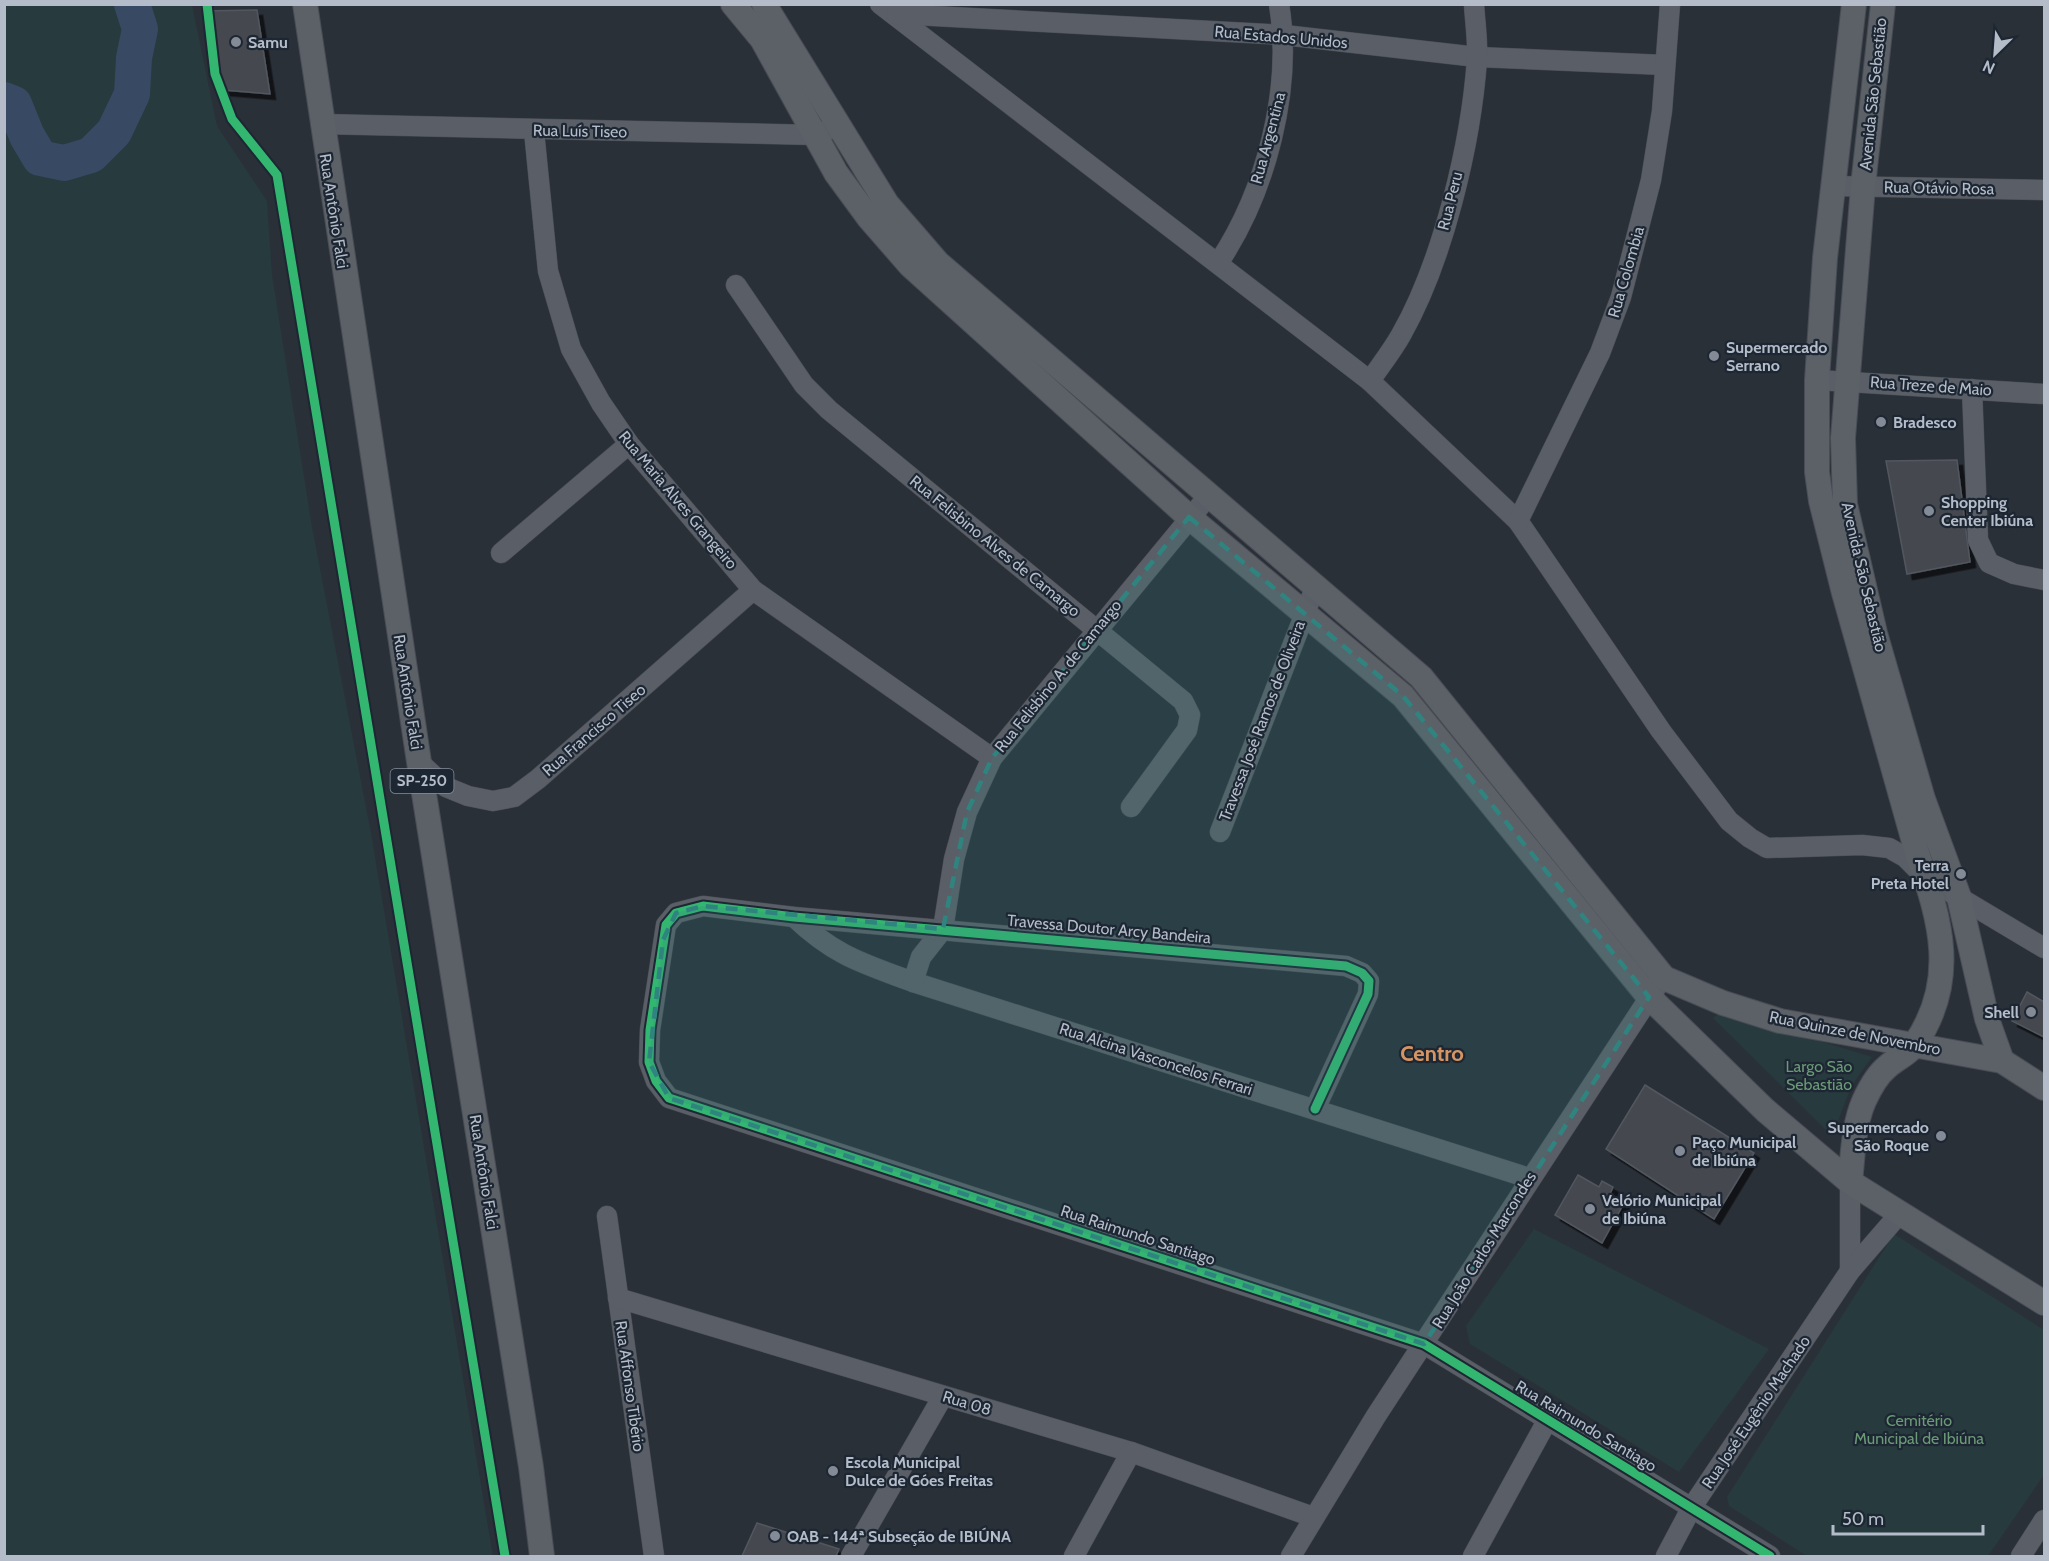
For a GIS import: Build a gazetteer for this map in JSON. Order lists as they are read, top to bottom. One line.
{"streets":{"main road":["Avenida São Sebastião","Rua Antônio Falci","SP-250","Rua Quinze de Novembro"],"street":["Rua Estados Unidos","Rua Luís Tiseo","Rua Argentina","Rua Otávio Rosa","Rua Peru","Rua Colombia","Rua Treze de Maio","Rua Maria Alves Grangeiro","Rua Felisbino Alves de Camargo","Rua Felisbino A. de Camargo","Travessa José Ramos de Oliveira","Rua Francisco Tiseo","Travessa Doutor Arcy Bandeira","Rua Alcina Vasconcelos Ferrari","Rua Raimundo Santiago","Rua João Carlos Marcondes","Rua Affonso Tibério","Rua 08","Rua José Eugênio Machado"]},"crossings":[["Rua Estados Unidos","Rua Argentina"],["Rua Estados Unidos","Rua Peru"],["Rua Estados Unidos","Rua Colombia"],["Avenida São Sebastião","Rua Otávio Rosa"],["Avenida São Sebastião","Rua Treze de Maio"],["Avenida São Sebastião","Rua Quinze de Novembro"],["Rua Luís Tiseo","Rua Antônio Falci"],["Rua Luís Tiseo","Rua Maria Alves Grangeiro"],["Rua Antônio Falci","Rua Francisco Tiseo"],["Rua Maria Alves Grangeiro","Rua Felisbino A. de Camargo"],["Rua Maria Alves Grangeiro","Rua Francisco Tiseo"],["Rua Felisbino Alves de Camargo","Rua Felisbino A. de Camargo"],["Rua Felisbino A. de Camargo","Travessa Doutor Arcy Bandeira"],["Rua Felisbino A. de Camargo","Rua Alcina Vasconcelos Ferrari"],["Travessa Doutor Arcy Bandeira","Rua Alcina Vasconcelos Ferrari"],["Travessa Doutor Arcy Bandeira","Rua Raimundo Santiago"],["Rua Quinze de Novembro","Rua João Carlos Marcondes"],["Rua Alcina Vasconcelos Ferrari","Rua João Carlos Marcondes"],["Rua Raimundo Santiago","Rua João Carlos Marcondes"],["Rua Raimundo Santiago","Rua José Eugênio Machado"],["Rua João Carlos Marcondes","Rua 08"],["Rua Affonso Tibério","Rua 08"]],"districts":["Centro"],"parks":["Largo São Sebastião","Cemitério Municipal de Ibiúna"],"places":["Samu","Supermercado Serrano","Bradesco","Shopping Center Ibiúna","Terra Preta Hotel","Shell","Supermercado São Roque","Paço Municipal de Ibiúna","Velório Municipal de Ibiúna","Escola Municipal Dulce de Góes Freitas","OAB - 144ª Subseção de IBIÚNA"],"scale_bar":"50 m","north":"bottom left"}
